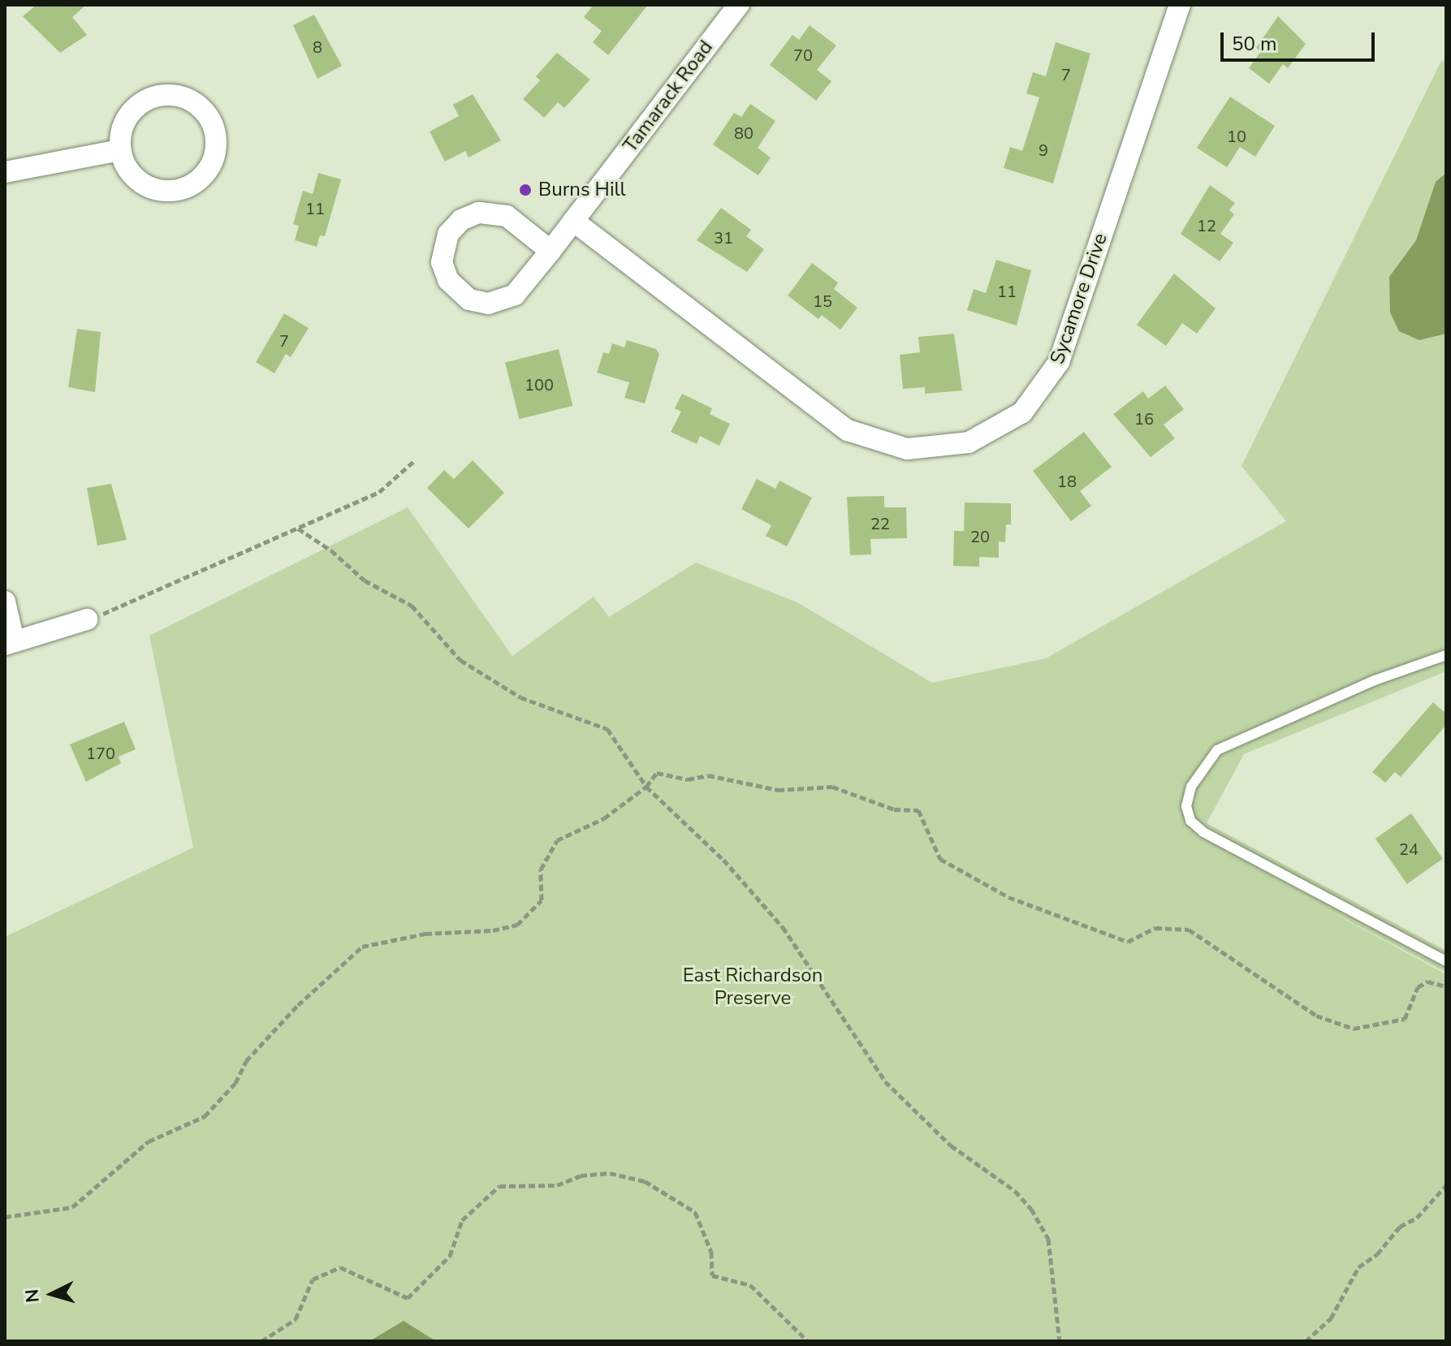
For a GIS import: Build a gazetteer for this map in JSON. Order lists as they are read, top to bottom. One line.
{"streets":{"street":["Tamarack Road","Sycamore Drive"]},"crossings":[["Tamarack Road","Sycamore Drive"]],"parks":["East Richardson Preserve"],"places":["Burns Hill"],"house_numbers":["8","70","7","80","10","9","11","12","31","11","15","7","100","16","18","22","20","170","24"],"scale_bar":"50 m","north":"left"}
